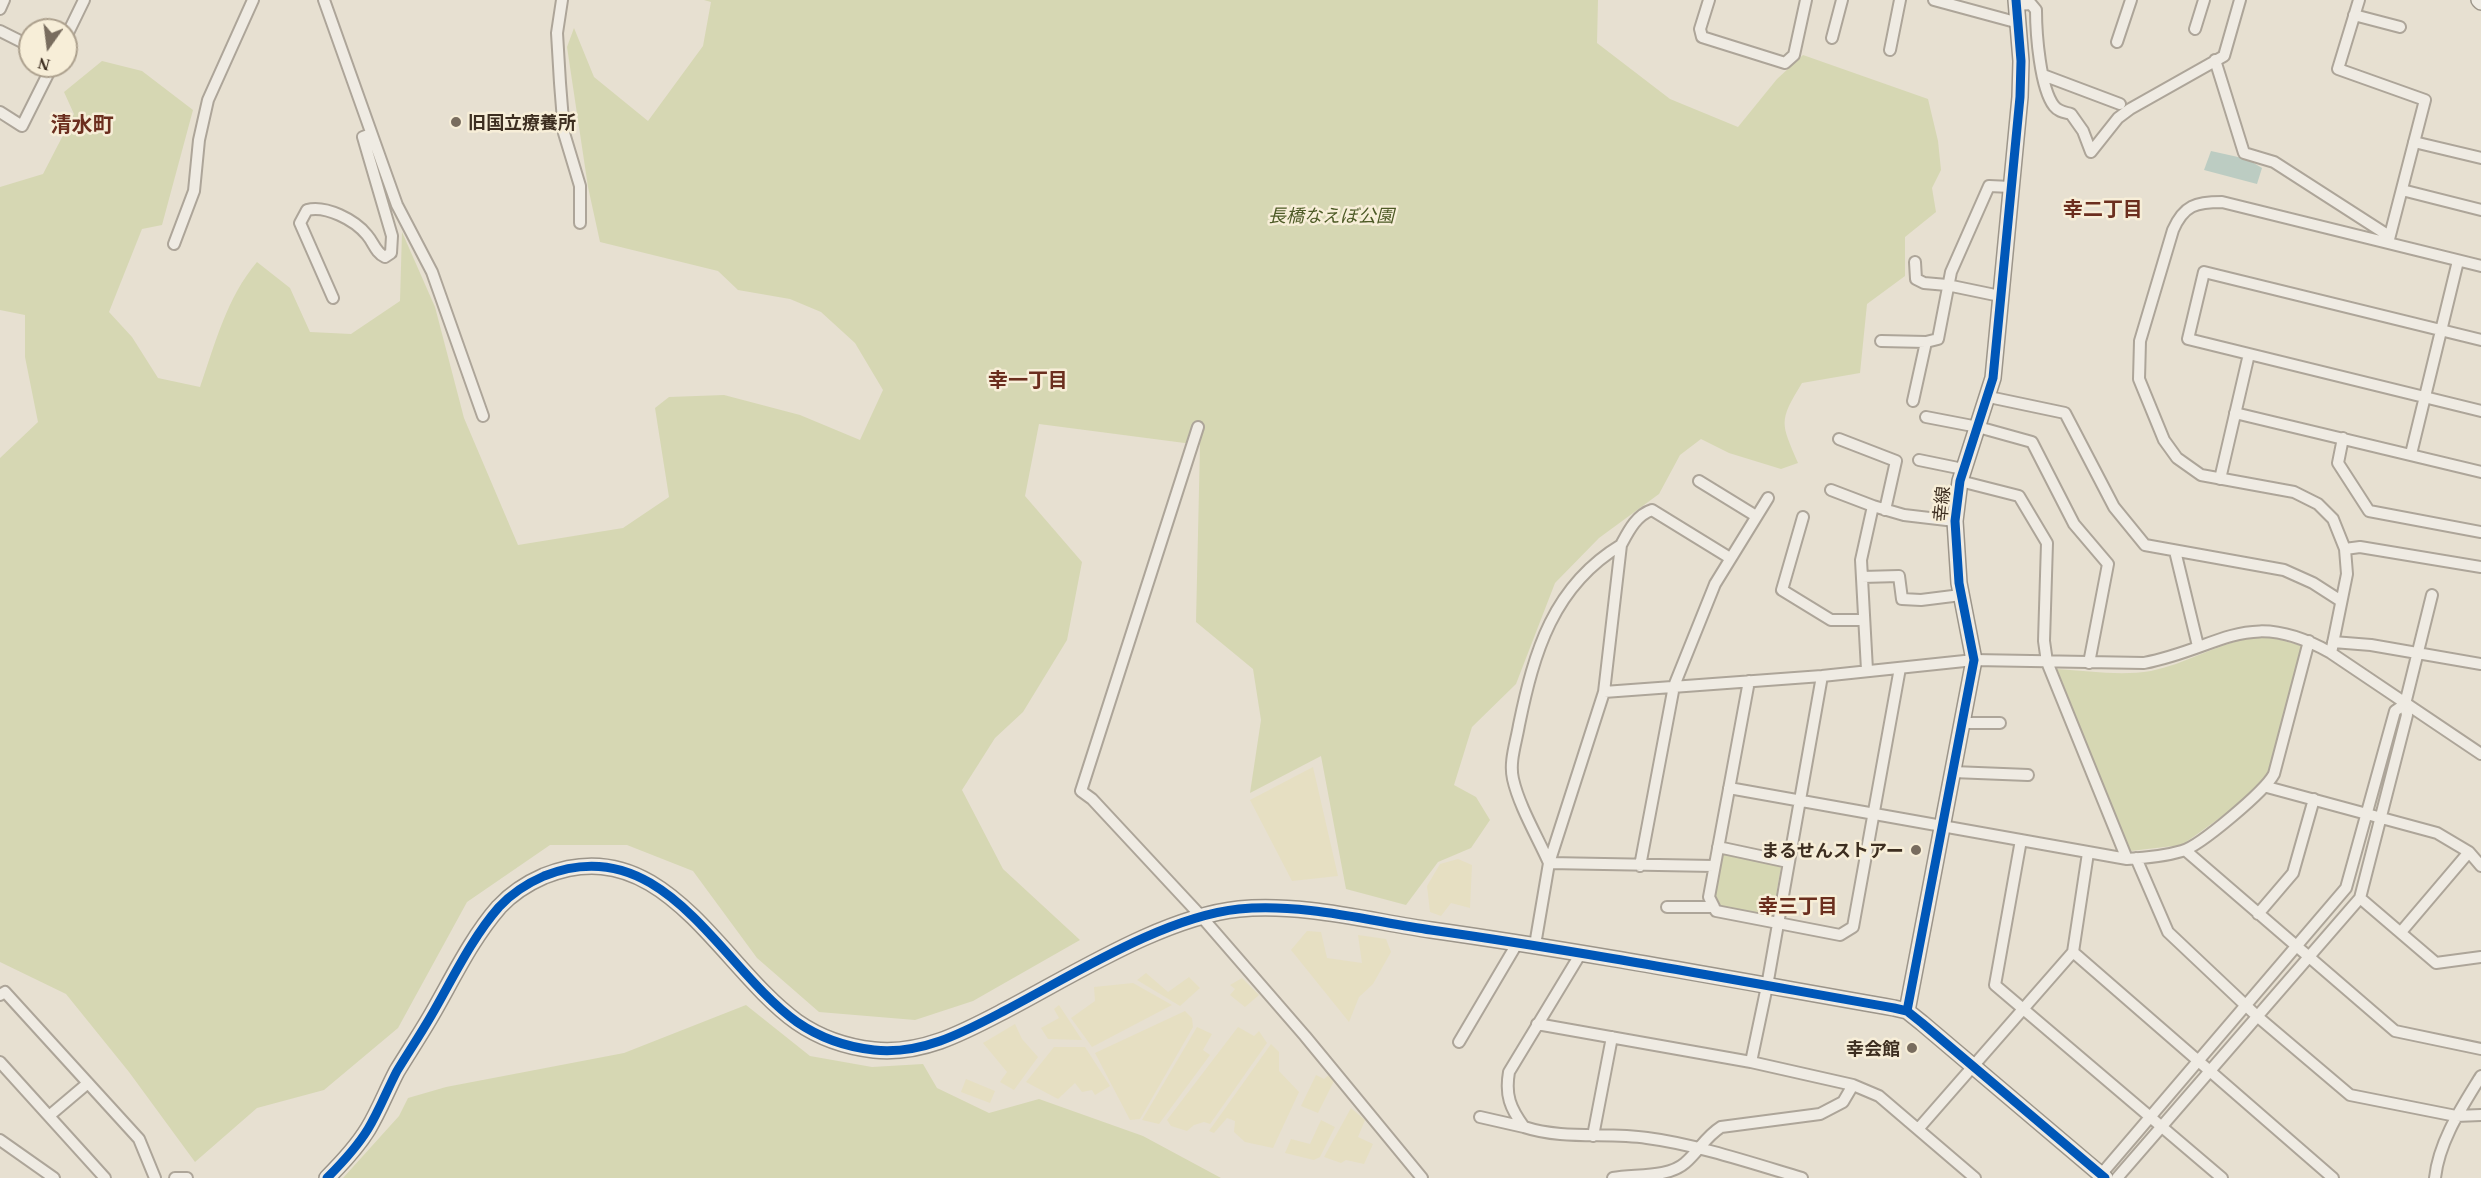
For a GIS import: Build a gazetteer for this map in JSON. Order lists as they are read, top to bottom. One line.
{"streets":{"street":["幸線"]},"districts":["清水町","幸二丁目","幸一丁目","幸三丁目"],"parks":["長橋なえぼ公園"],"places":["旧国立療養所","まるせんストアー","幸会館"],"north":"bottom"}
